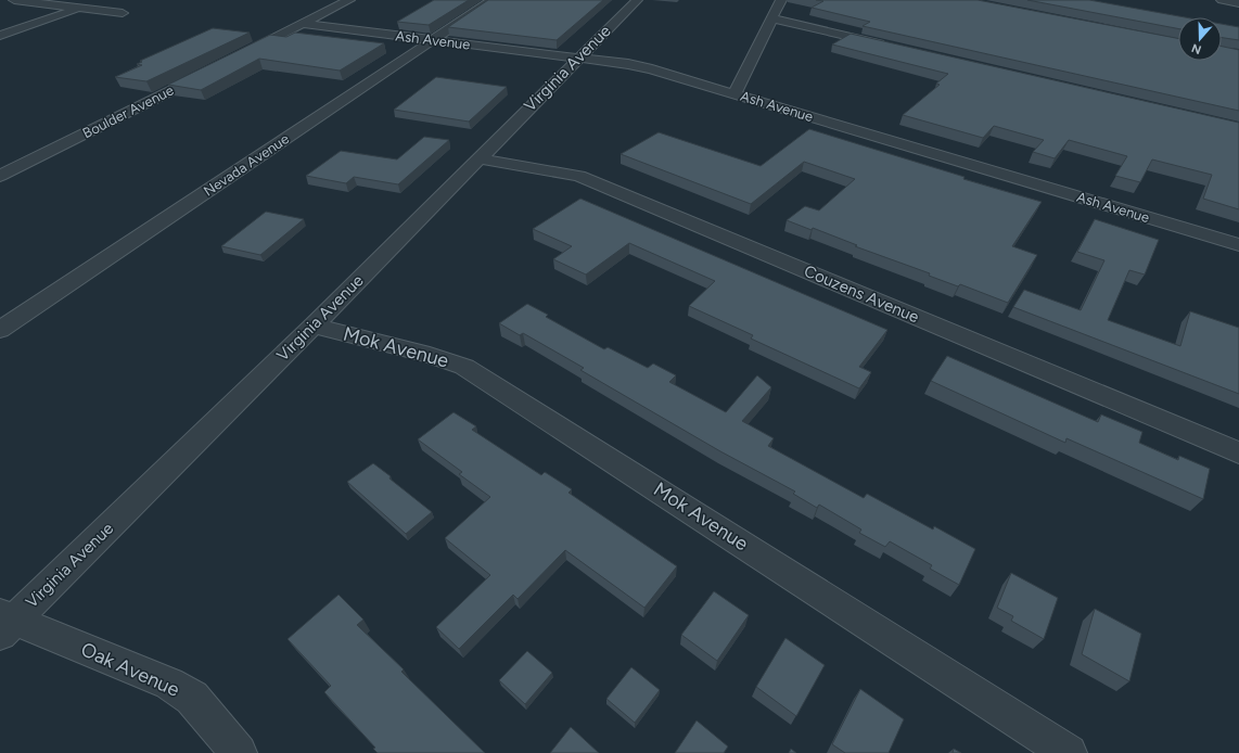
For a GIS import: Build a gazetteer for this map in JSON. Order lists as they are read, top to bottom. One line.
{"streets":{"street":["Ash Avenue","Virginia Avenue","Boulder Avenue","Nevada Avenue","Couzens Avenue","Mok Avenue","Oak Avenue"]},"crossings":[["Ash Avenue","Virginia Avenue"],["Ash Avenue","Nevada Avenue"],["Virginia Avenue","Couzens Avenue"],["Virginia Avenue","Mok Avenue"],["Virginia Avenue","Oak Avenue"]],"north":"bottom"}
